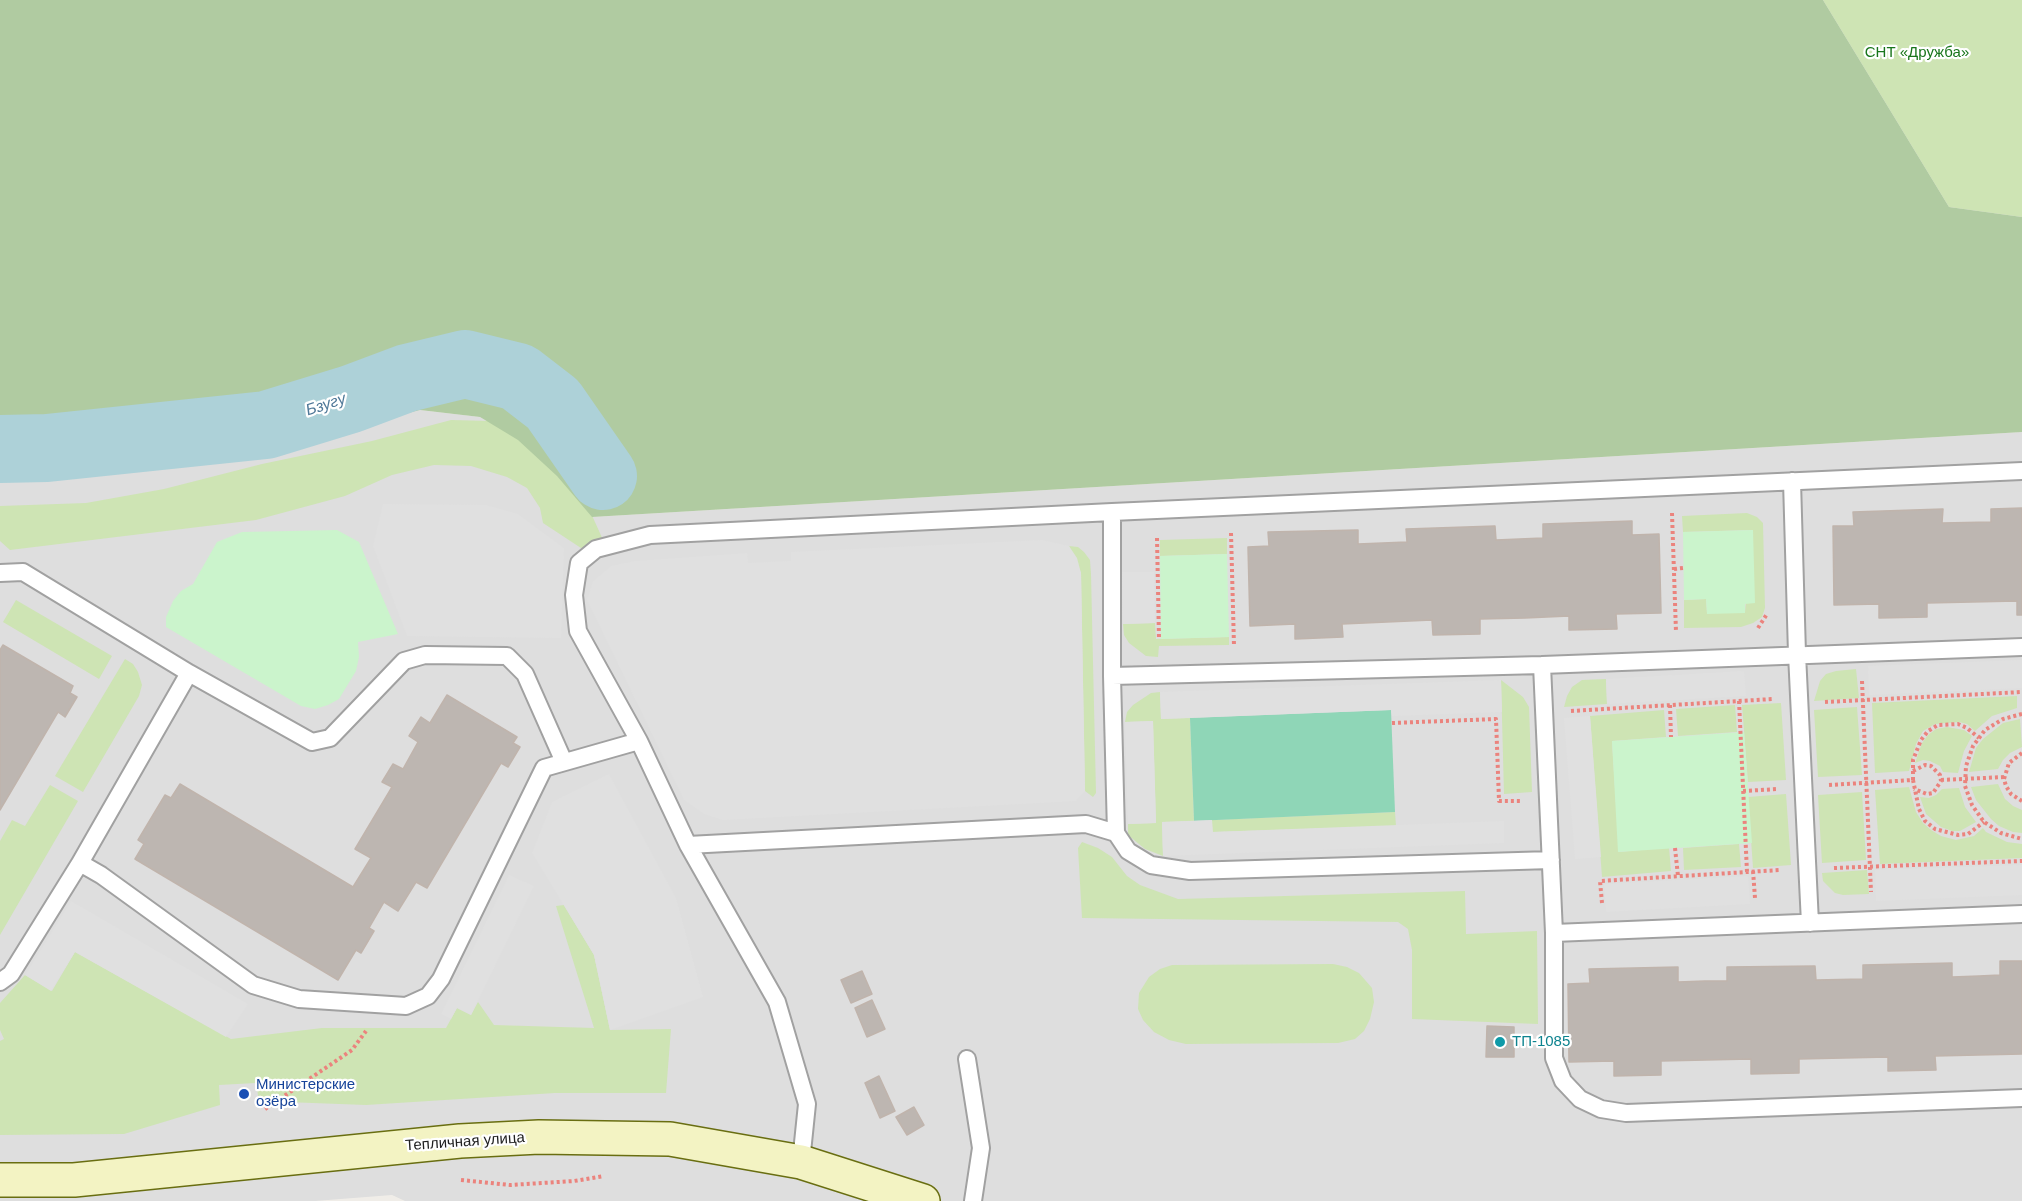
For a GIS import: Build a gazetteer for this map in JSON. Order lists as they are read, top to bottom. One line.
{"streets":{"street":["Тепличная улица"]},"water":["Бзугу"],"parks":["СНТ «Дружба»"],"places":["ТП-1085","Министерские озёра"]}
